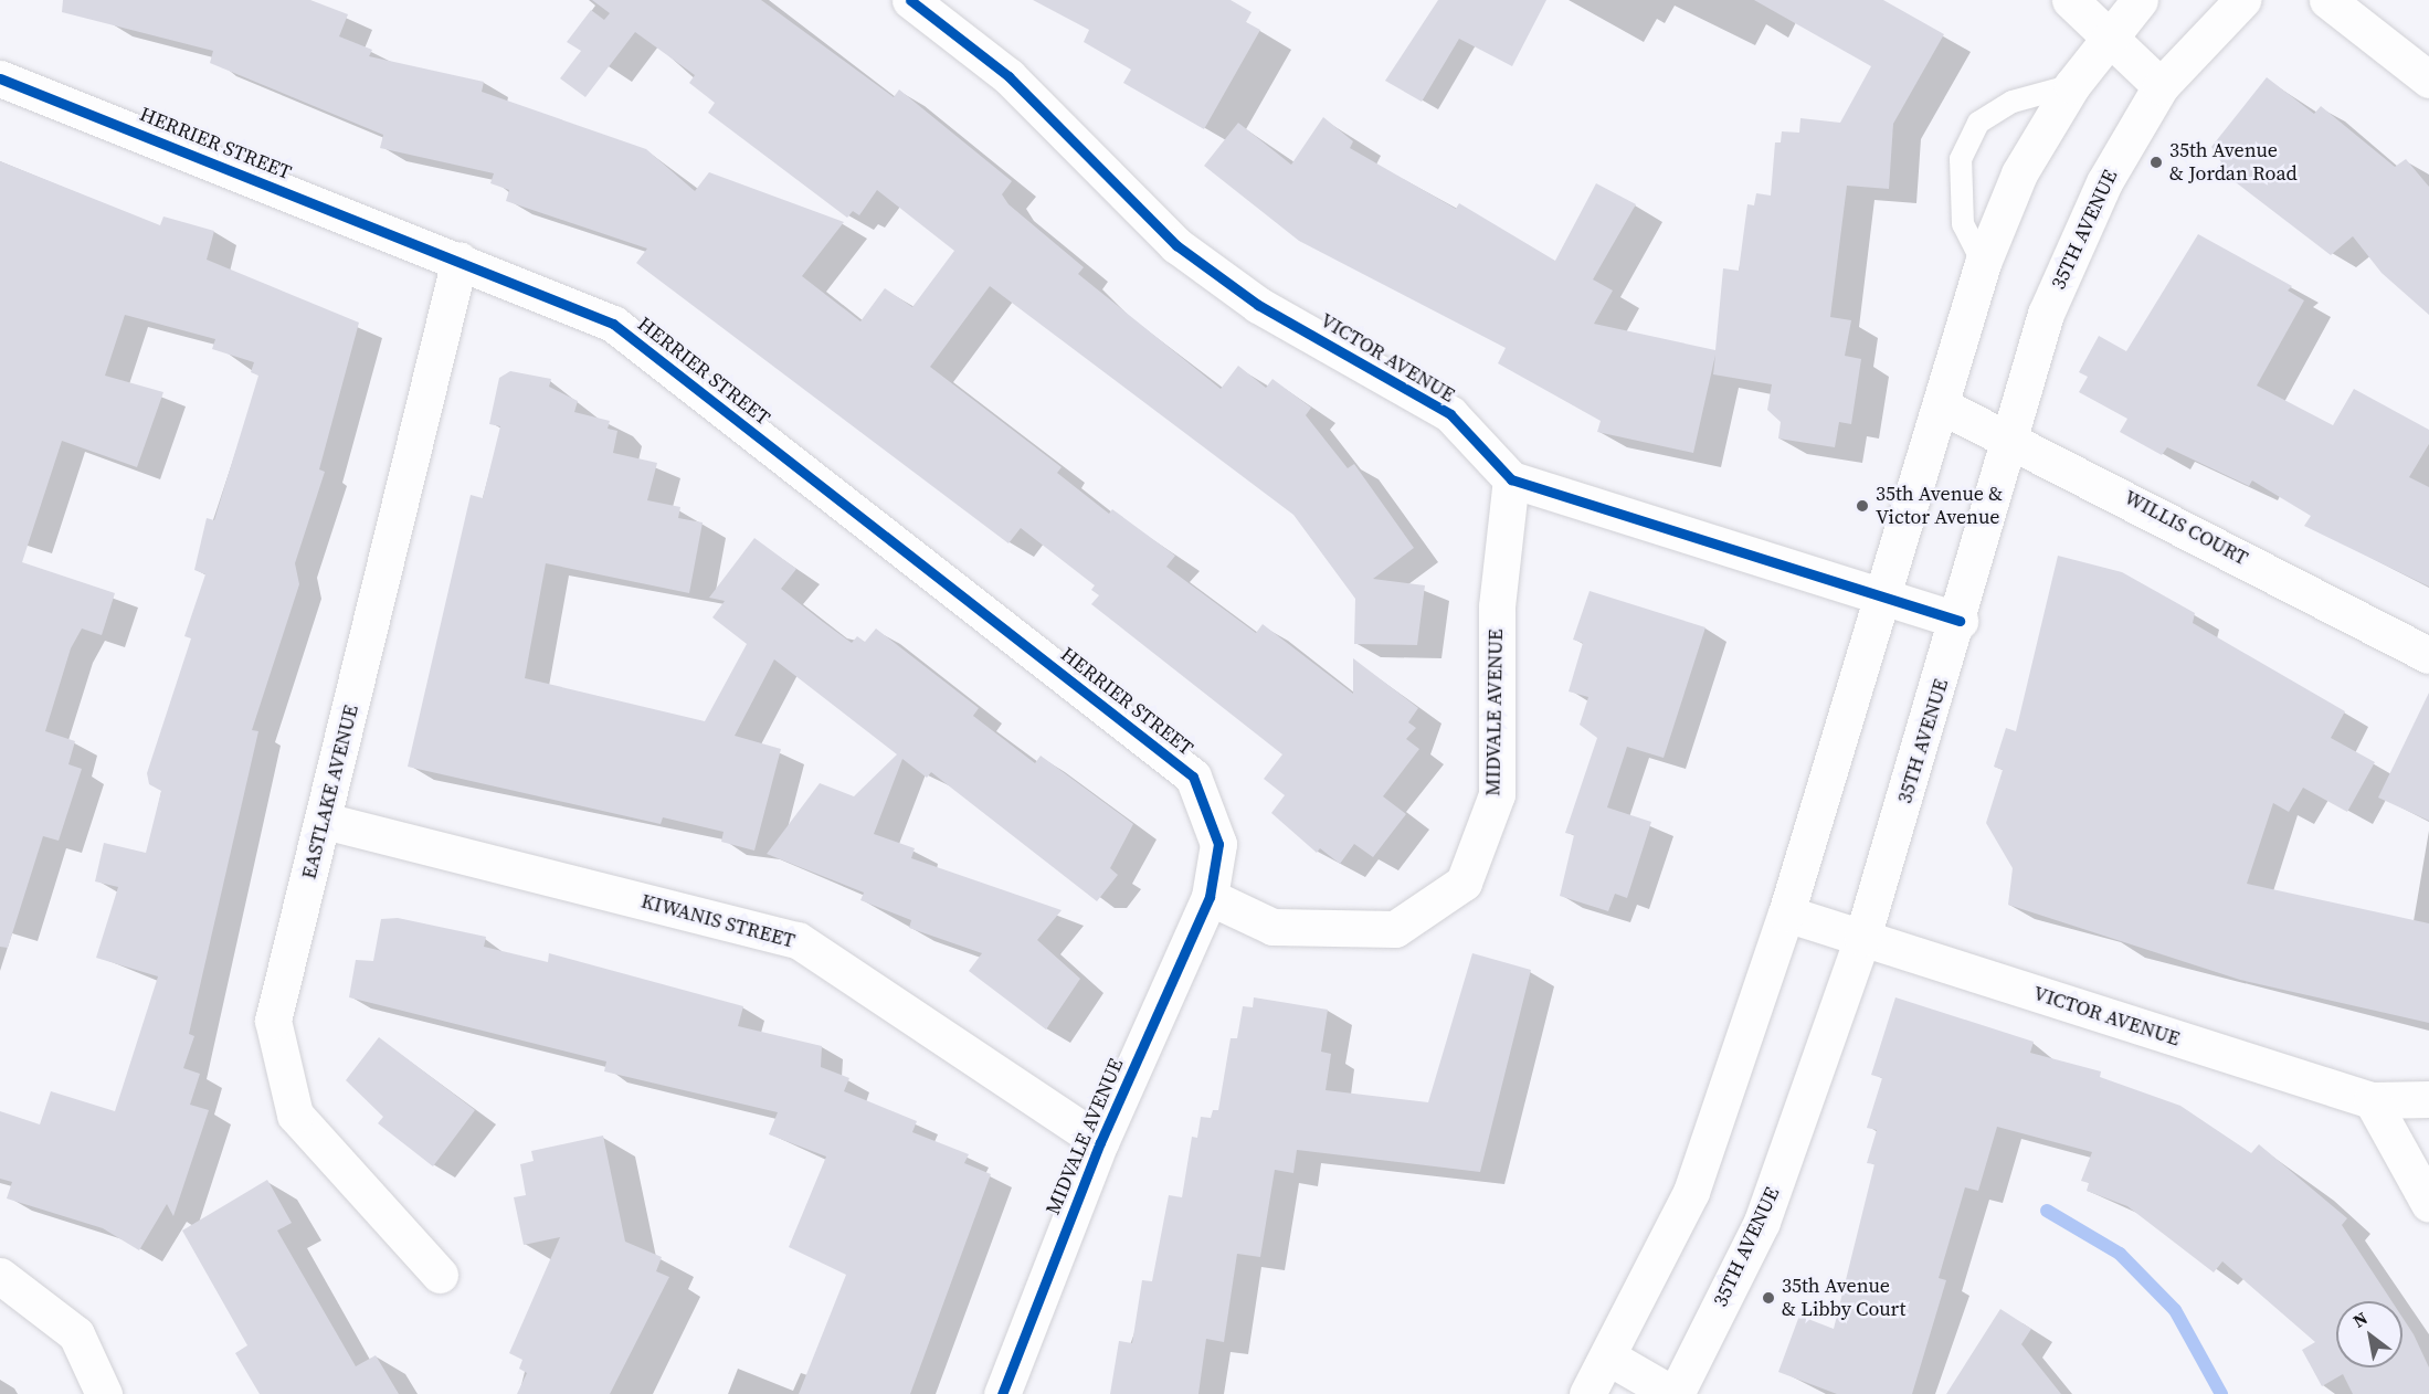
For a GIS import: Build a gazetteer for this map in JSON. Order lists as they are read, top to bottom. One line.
{"streets":{"street":["HERRIER STREET","35TH AVENUE","VICTOR AVENUE","WILLIS COURT","MIDVALE AVENUE","EASTLAKE AVENUE","KIWANIS STREET"]},"crossings":[["HERRIER STREET","MIDVALE AVENUE"],["HERRIER STREET","EASTLAKE AVENUE"],["35TH AVENUE","VICTOR AVENUE"],["35TH AVENUE","WILLIS COURT"],["VICTOR AVENUE","MIDVALE AVENUE"],["MIDVALE AVENUE","KIWANIS STREET"],["EASTLAKE AVENUE","KIWANIS STREET"]],"places":["35th Avenue & Jordan Road","35th Avenue & Victor Avenue","35th Avenue & Libby Court"],"north":"top left"}
